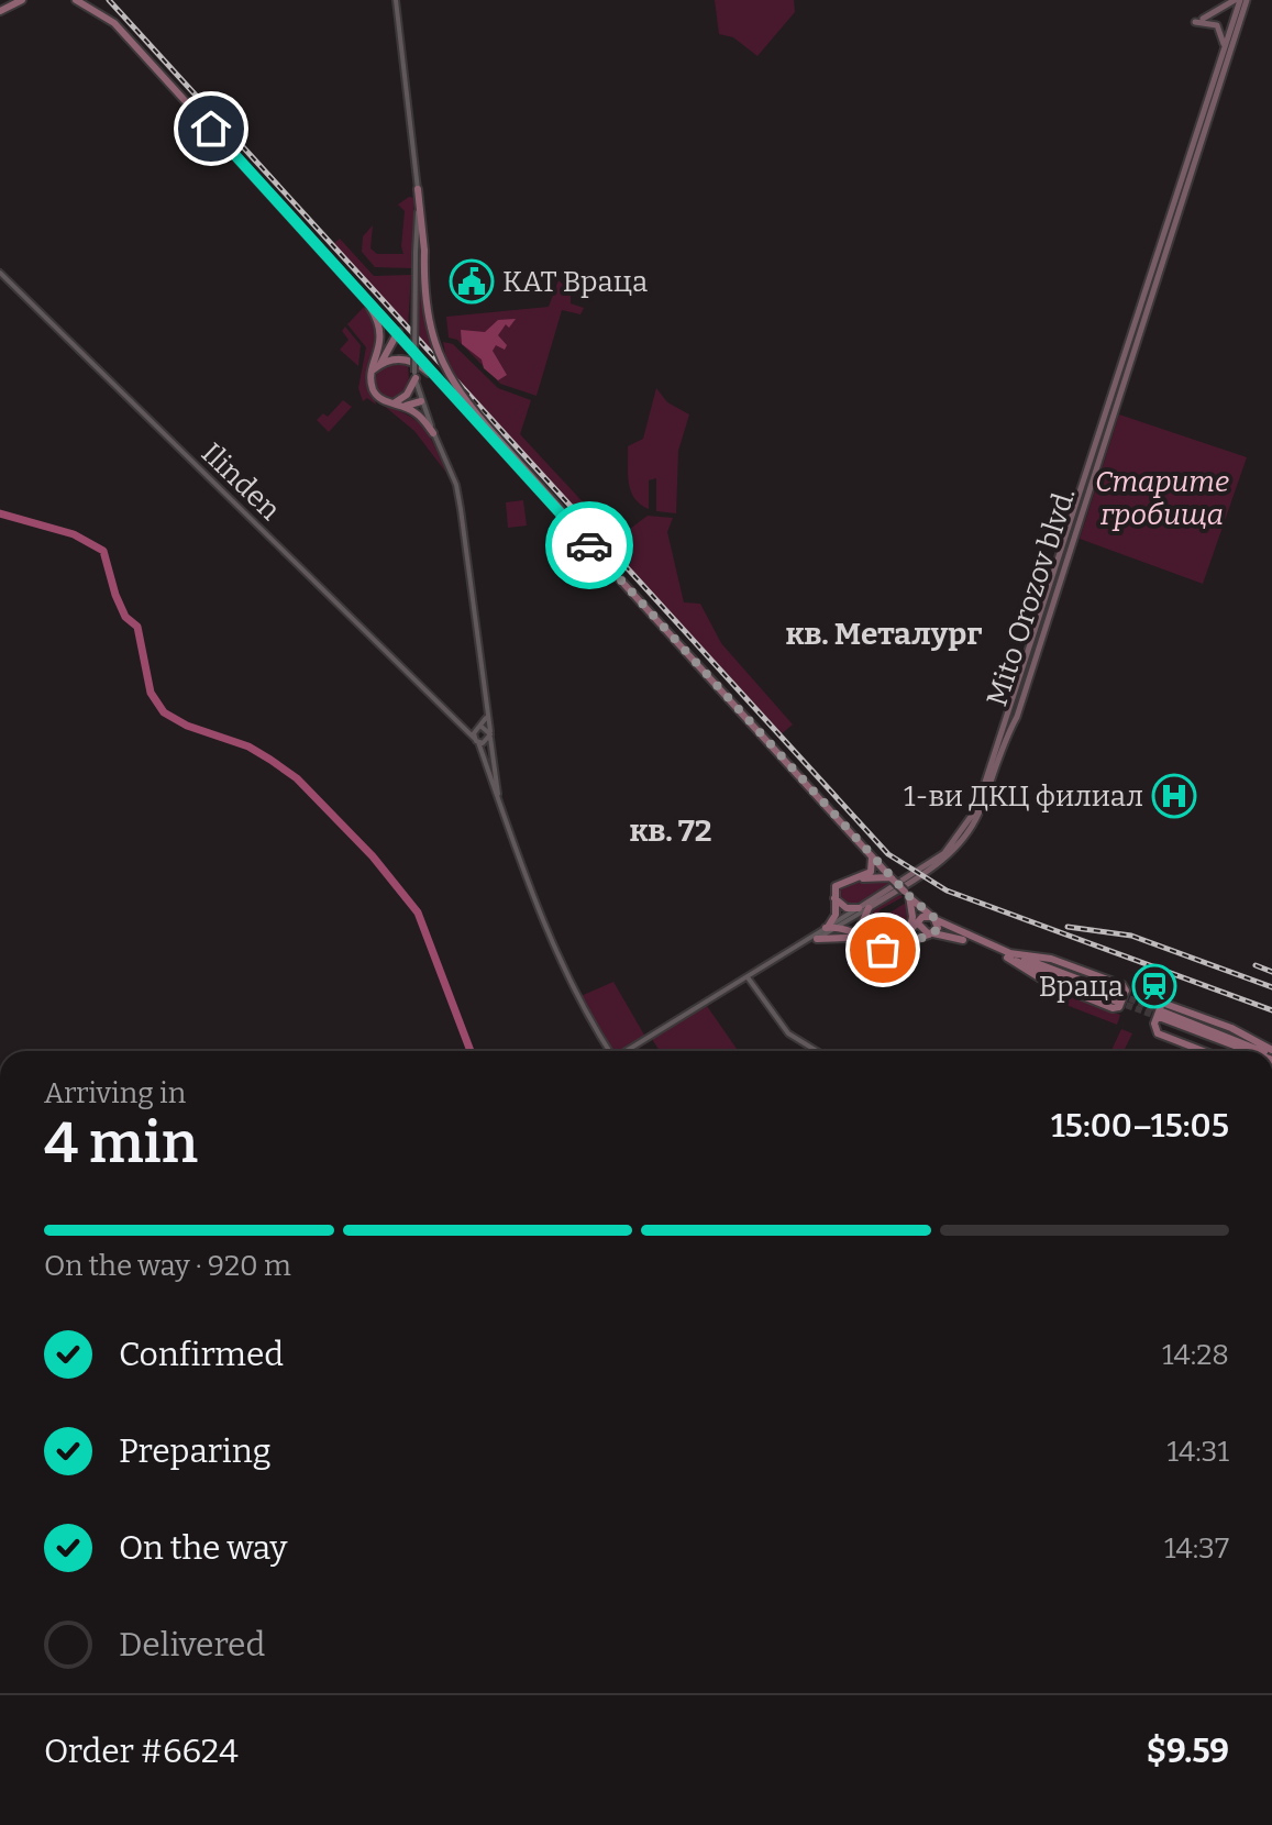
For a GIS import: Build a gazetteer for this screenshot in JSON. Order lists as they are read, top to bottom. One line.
{"streets":{"main road":["Mito Orozov blvd."],"street":["Ilinden"]},"districts":["кв. Металург","кв. 72"],"parks":["Старите гробища"],"places":{"public building":["КАТ Враца"],"hospital":["1-ви ДКЦ филиал"],"station":["Враца"]},"page":{"heading":["4 min","Arriving in","15:00–15:05"],"panel":["Order #6624","$9.59"],"bar":"On the way · 920 m","list":[["Confirmed","14:28"],["Preparing","14:31"],["On the way","14:37"],"Delivered"]}}
